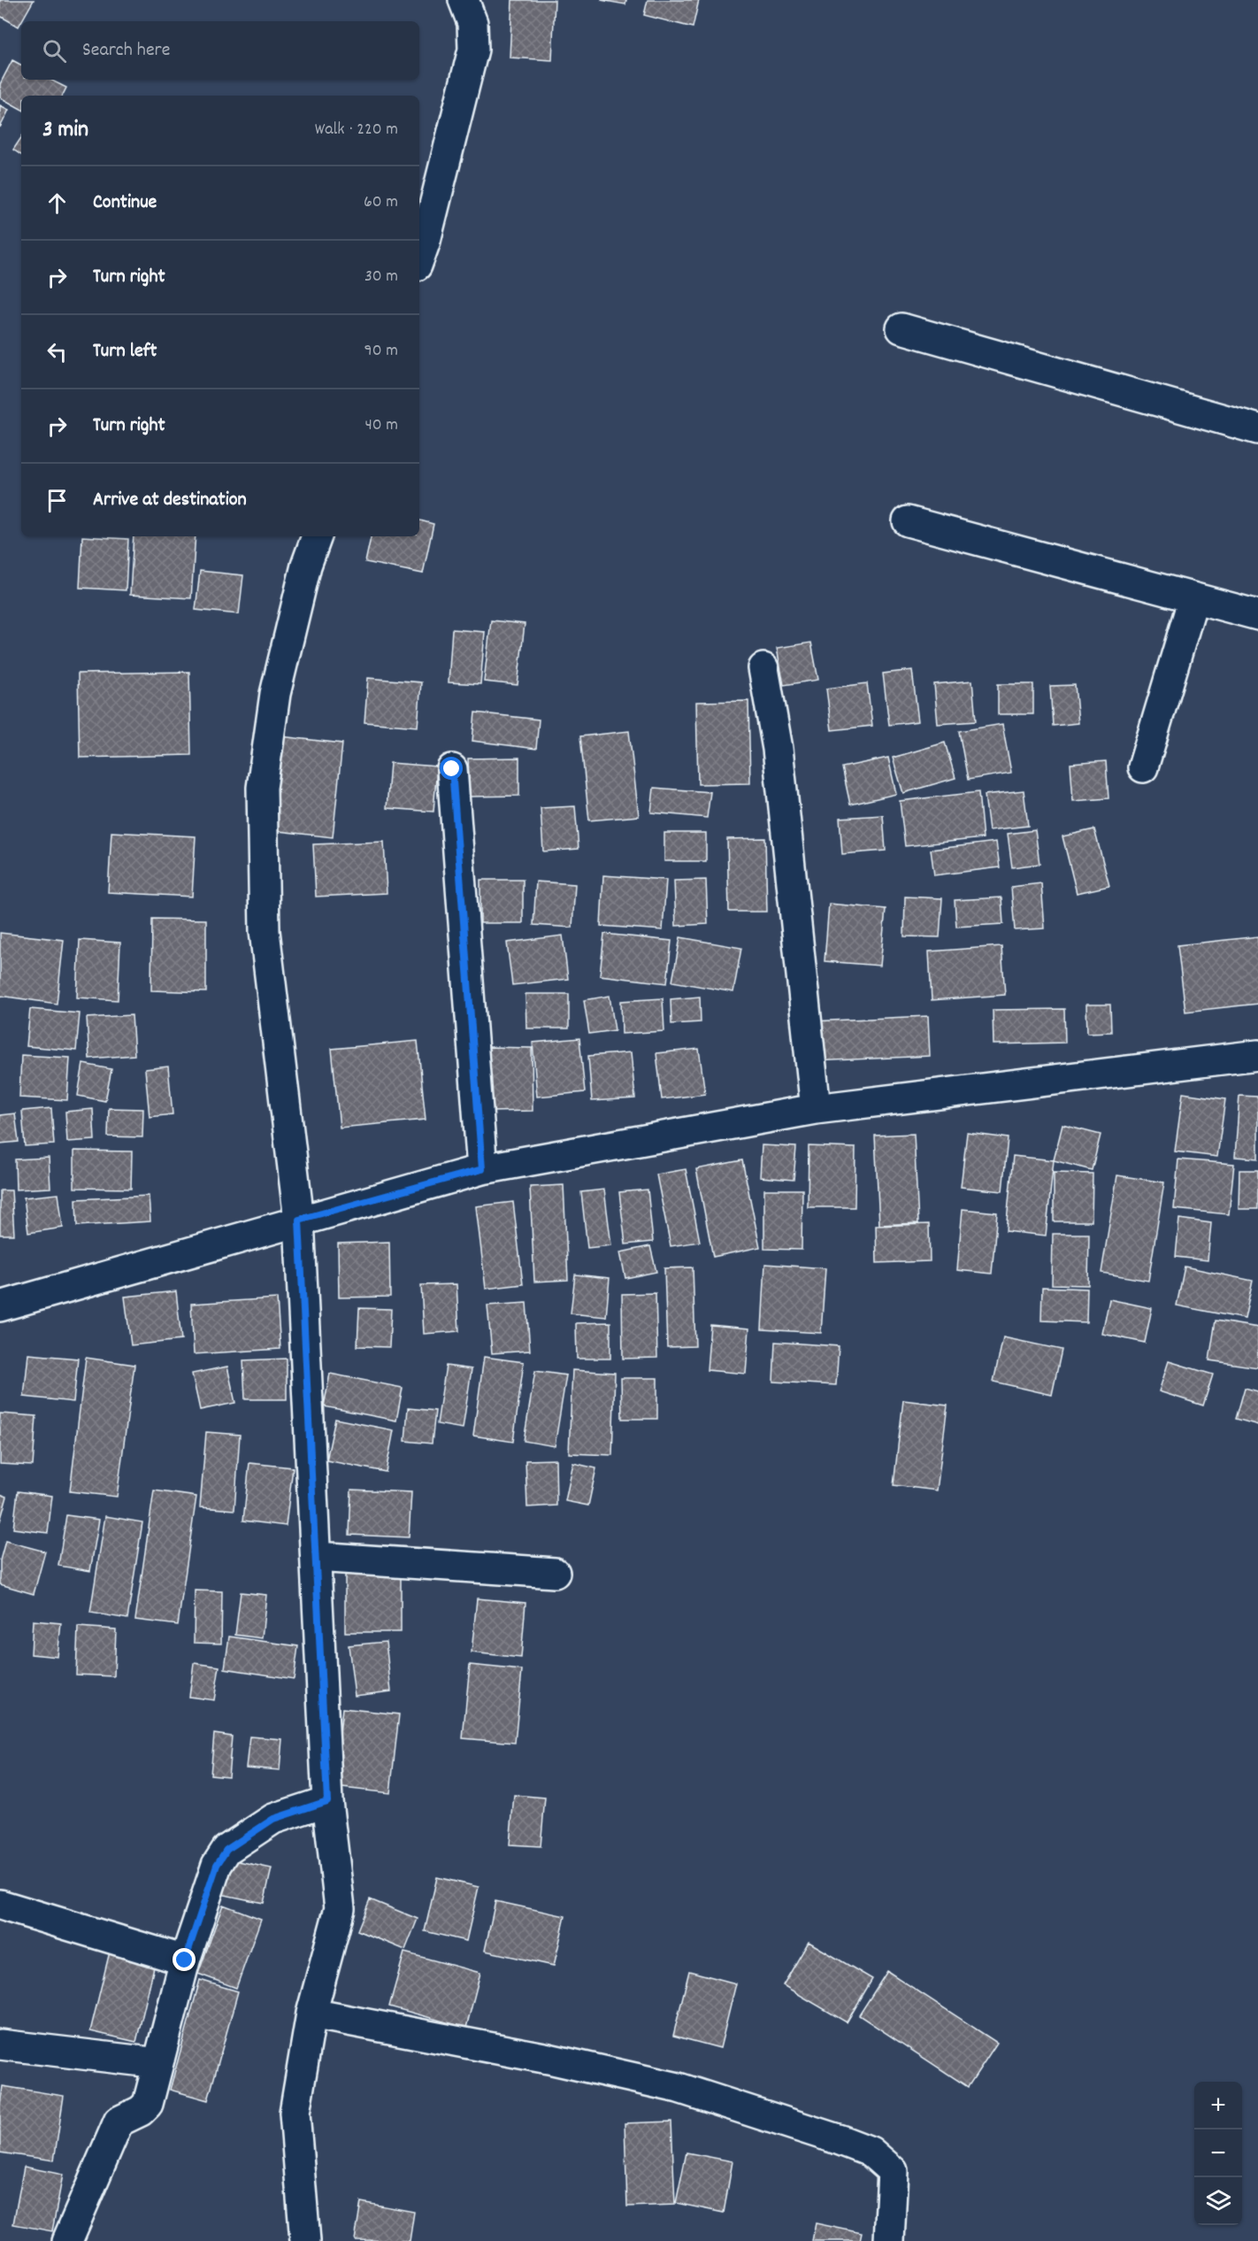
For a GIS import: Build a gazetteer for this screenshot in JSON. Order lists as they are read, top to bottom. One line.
{"page":{"search":"Search here","heading":["3 min","Walk · 220 m"],"list":[["Continue","60 m"],["Turn right","30 m"],["Turn left","90 m"],["Turn right","40 m"],"Arrive at destination"],"map_buttons":["+","−"]}}
